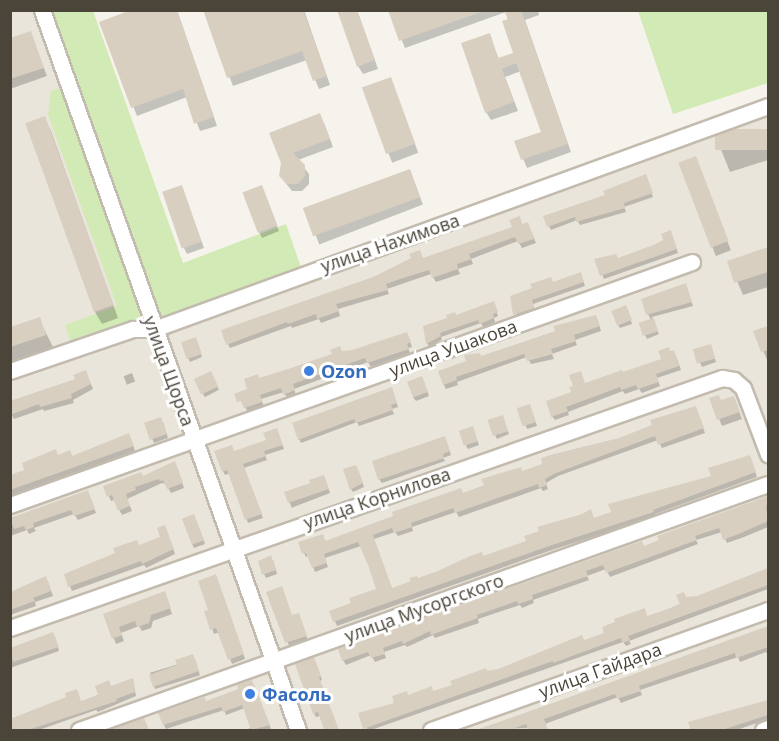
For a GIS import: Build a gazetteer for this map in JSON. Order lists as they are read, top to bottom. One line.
{"streets":{"street":["улица Нахимова","улица Ушакова","улица Щорса","улица Корнилова","улица Мусоргского","улица Гайдара"]},"crossings":[["улица Нахимова","улица Щорса"],["улица Ушакова","улица Щорса"],["улица Щорса","улица Корнилова"],["улица Щорса","улица Мусоргского"]],"places":["Ozon","Фасоль"]}
